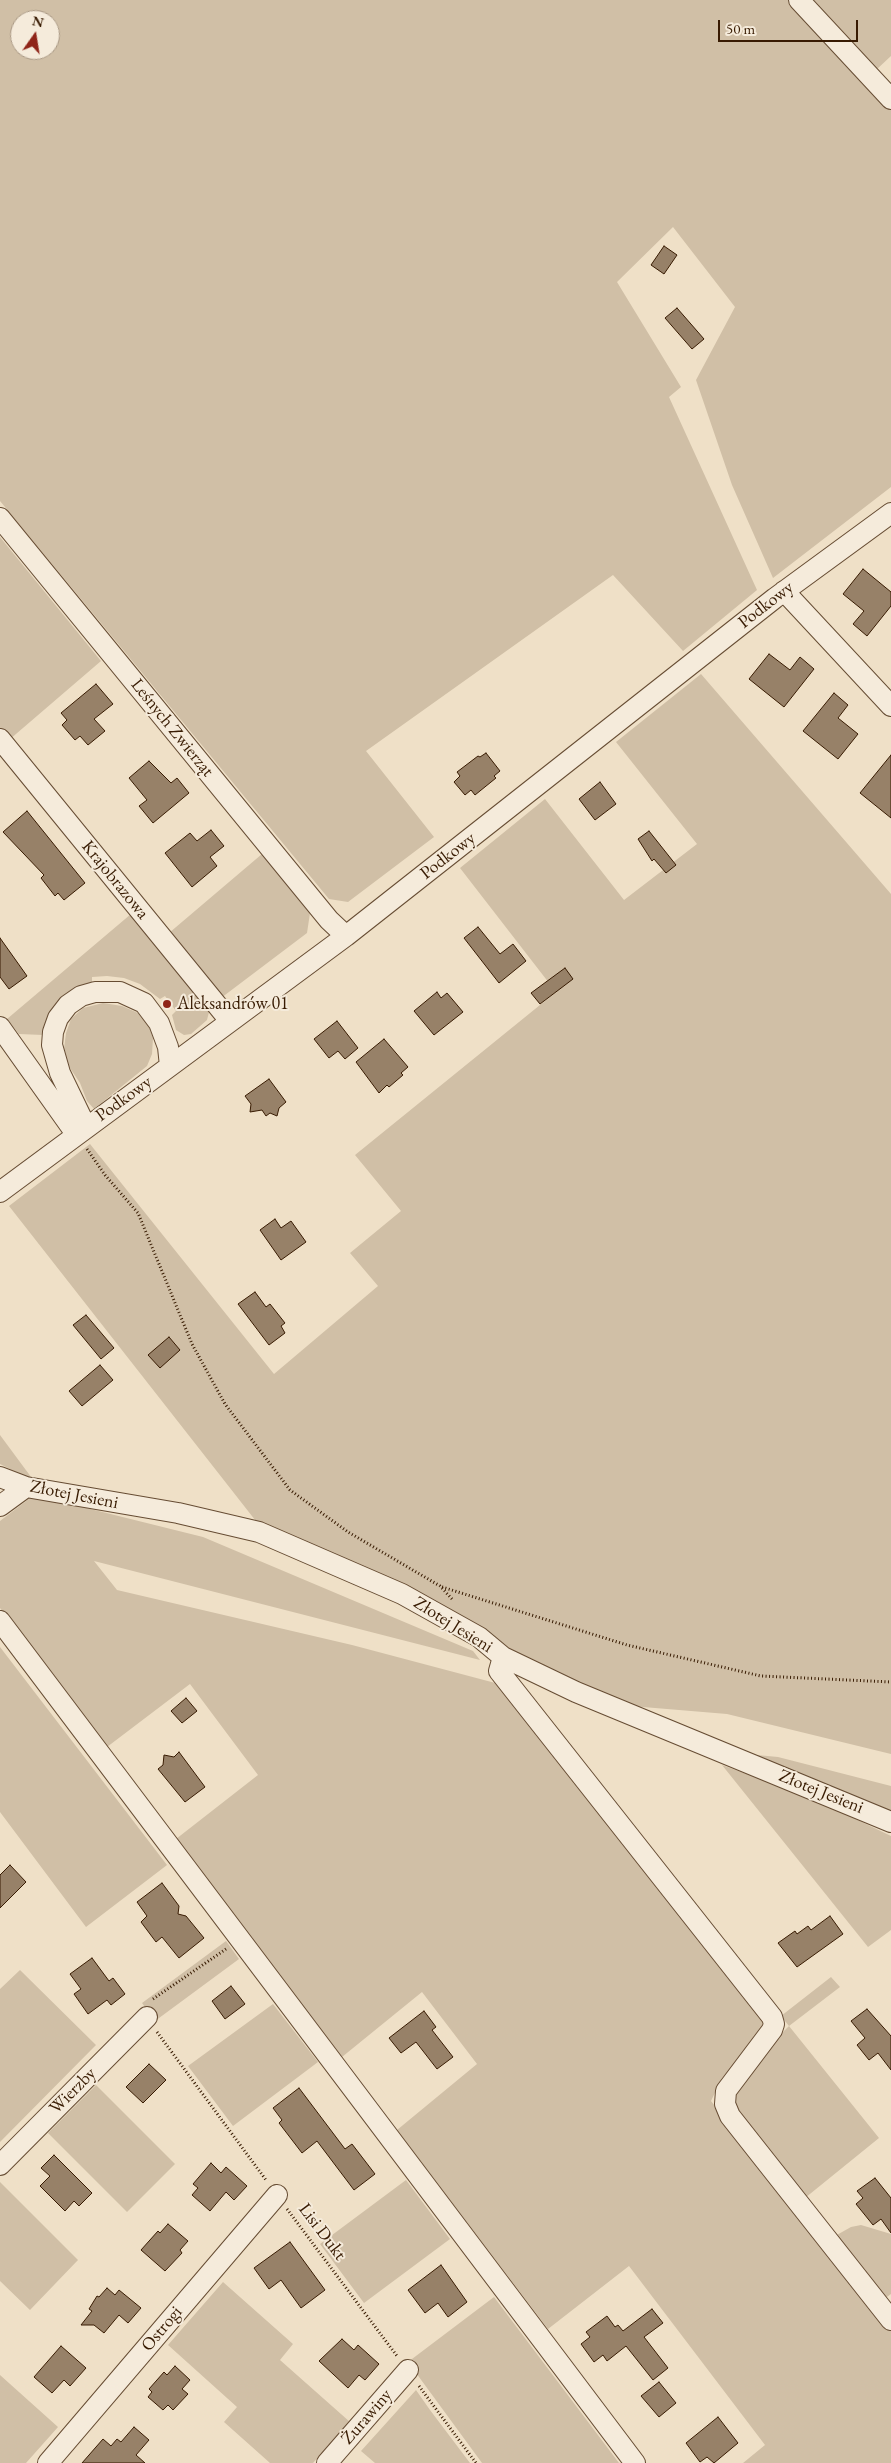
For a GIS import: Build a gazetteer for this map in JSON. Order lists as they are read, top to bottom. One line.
{"streets":{"street":["Podkowy","Leśnych Zwierząt","Krajobrazowa","Złotej Jesieni","Wierzby","Ostrogi","Żurawiny"],"path":["Lisi Dukt"]},"crossings":[["Podkowy","Leśnych Zwierząt"],["Podkowy","Krajobrazowa"],["Wierzby","Lisi Dukt"],["Lisi Dukt","Ostrogi"],["Lisi Dukt","Żurawiny"]],"places":["Aleksandrów 01"],"scale_bar":"50 m","north":"top"}
